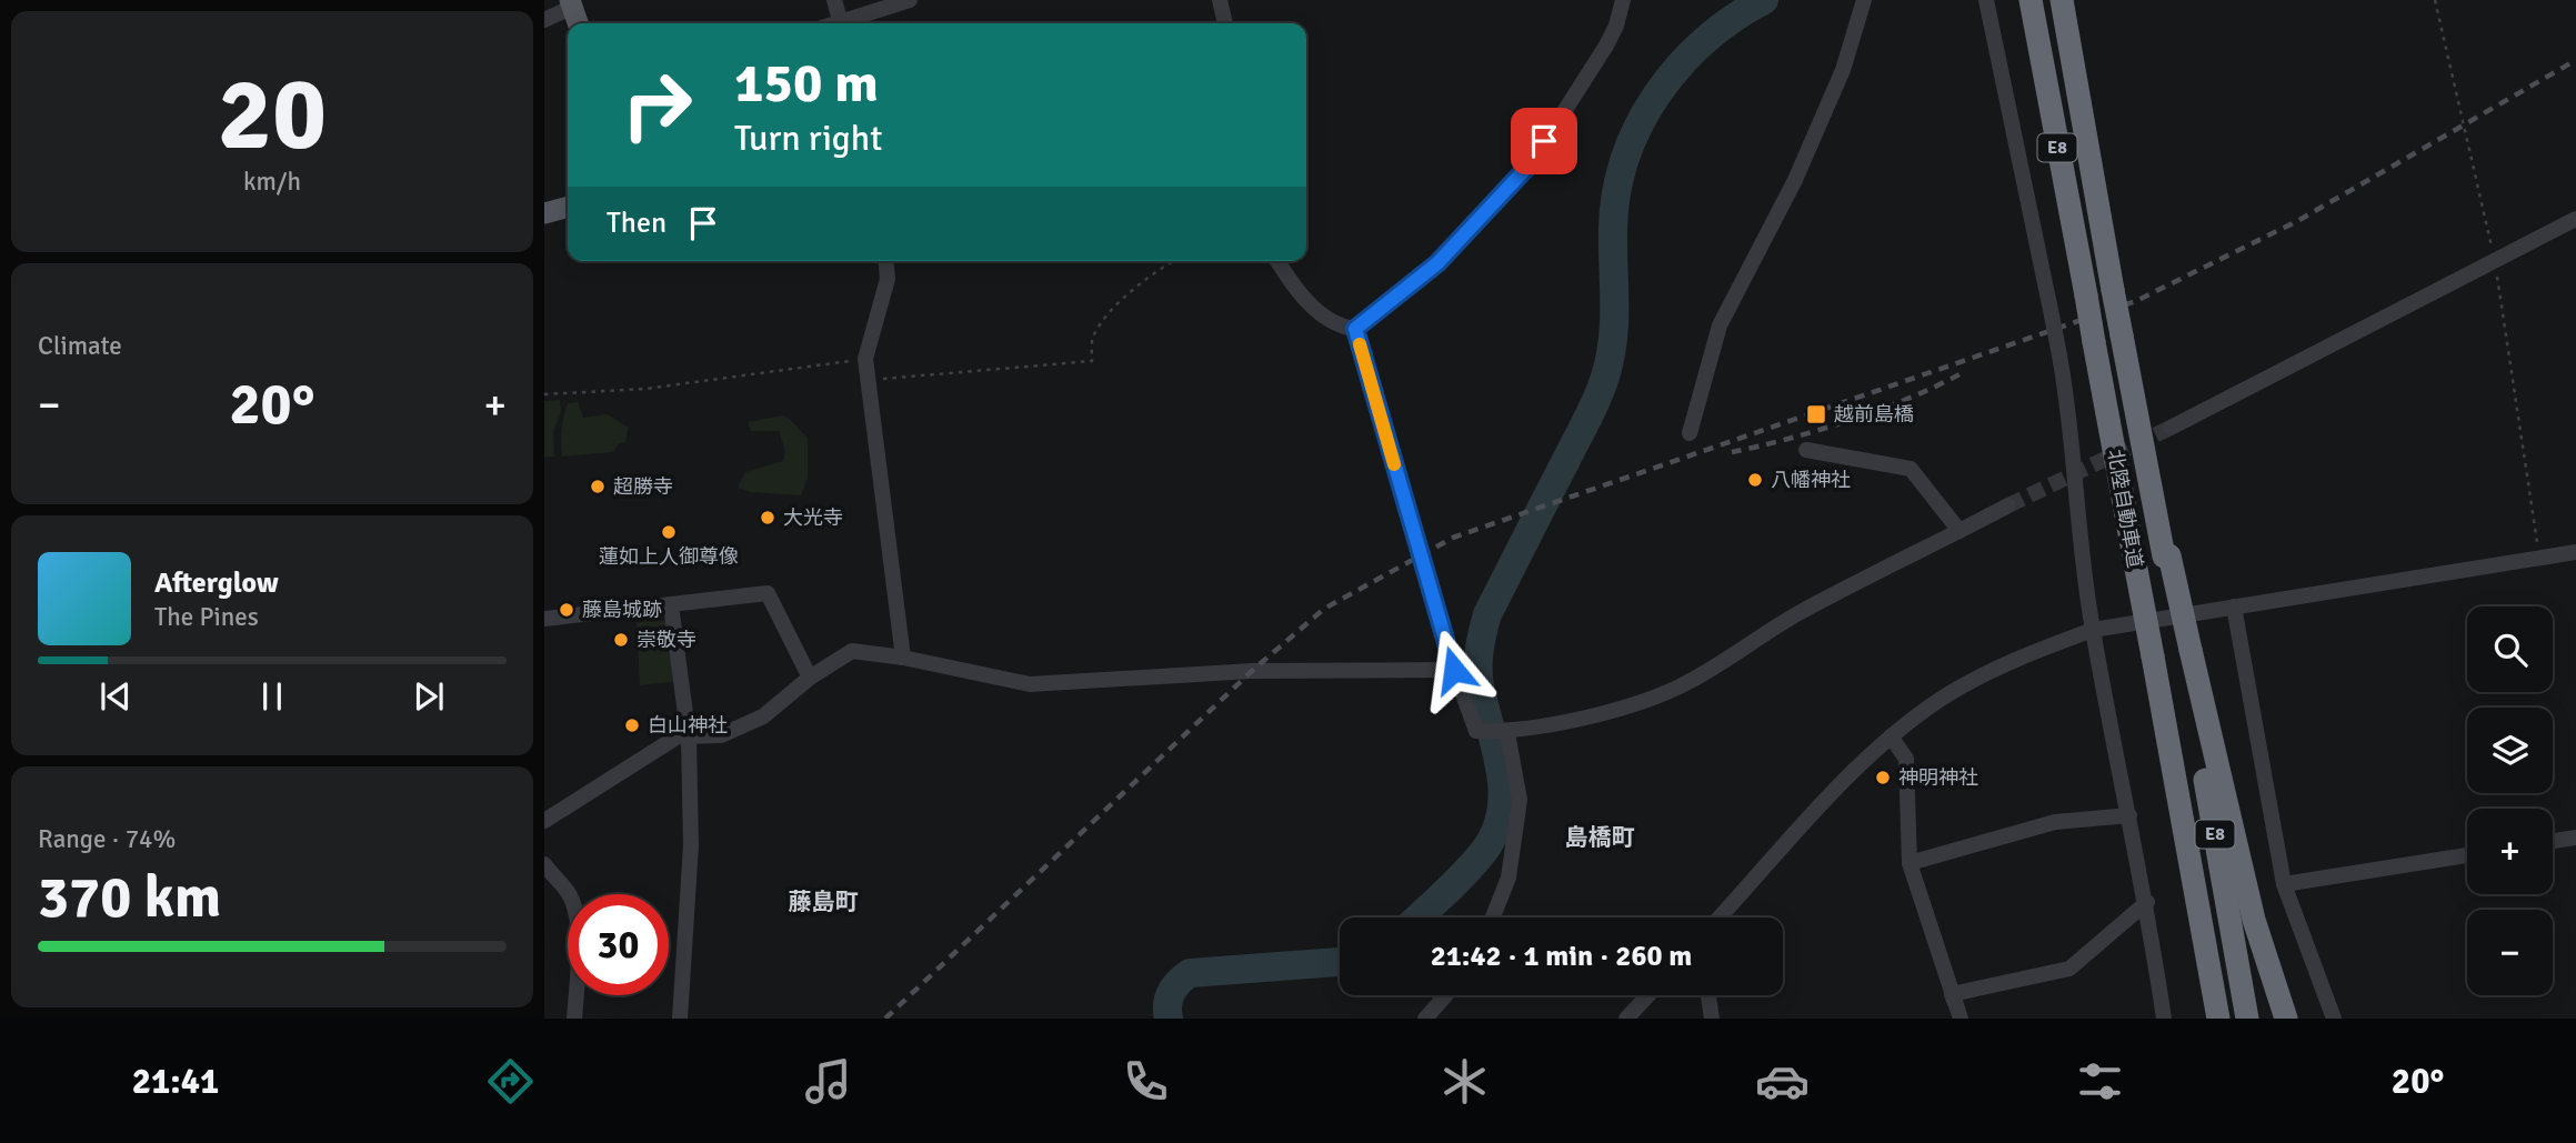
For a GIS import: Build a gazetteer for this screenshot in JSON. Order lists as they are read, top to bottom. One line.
{"streets":{"highway":["E8","北陸自動車道"]},"districts":["島橋町","藤島町"],"places":{"transit":["越前島橋"],"other":["八幡神社","超勝寺","大光寺","蓮如上人御尊像","藤島城跡","崇敬寺","白山神社","神明神社"]},"page":{"tile":[["20","km/h"],"Climate",["Range · 74%","370 km"]],"turn":["150 m","Turn right"],"then":"Then","heat":["−","20°","+"],"song":["Afterglow","The Pines"],"map_buttons":["+","−"],"limit":"30","trip":"21:42 · 1 min · 260 m","tabs":["21:41","20°"]}}
